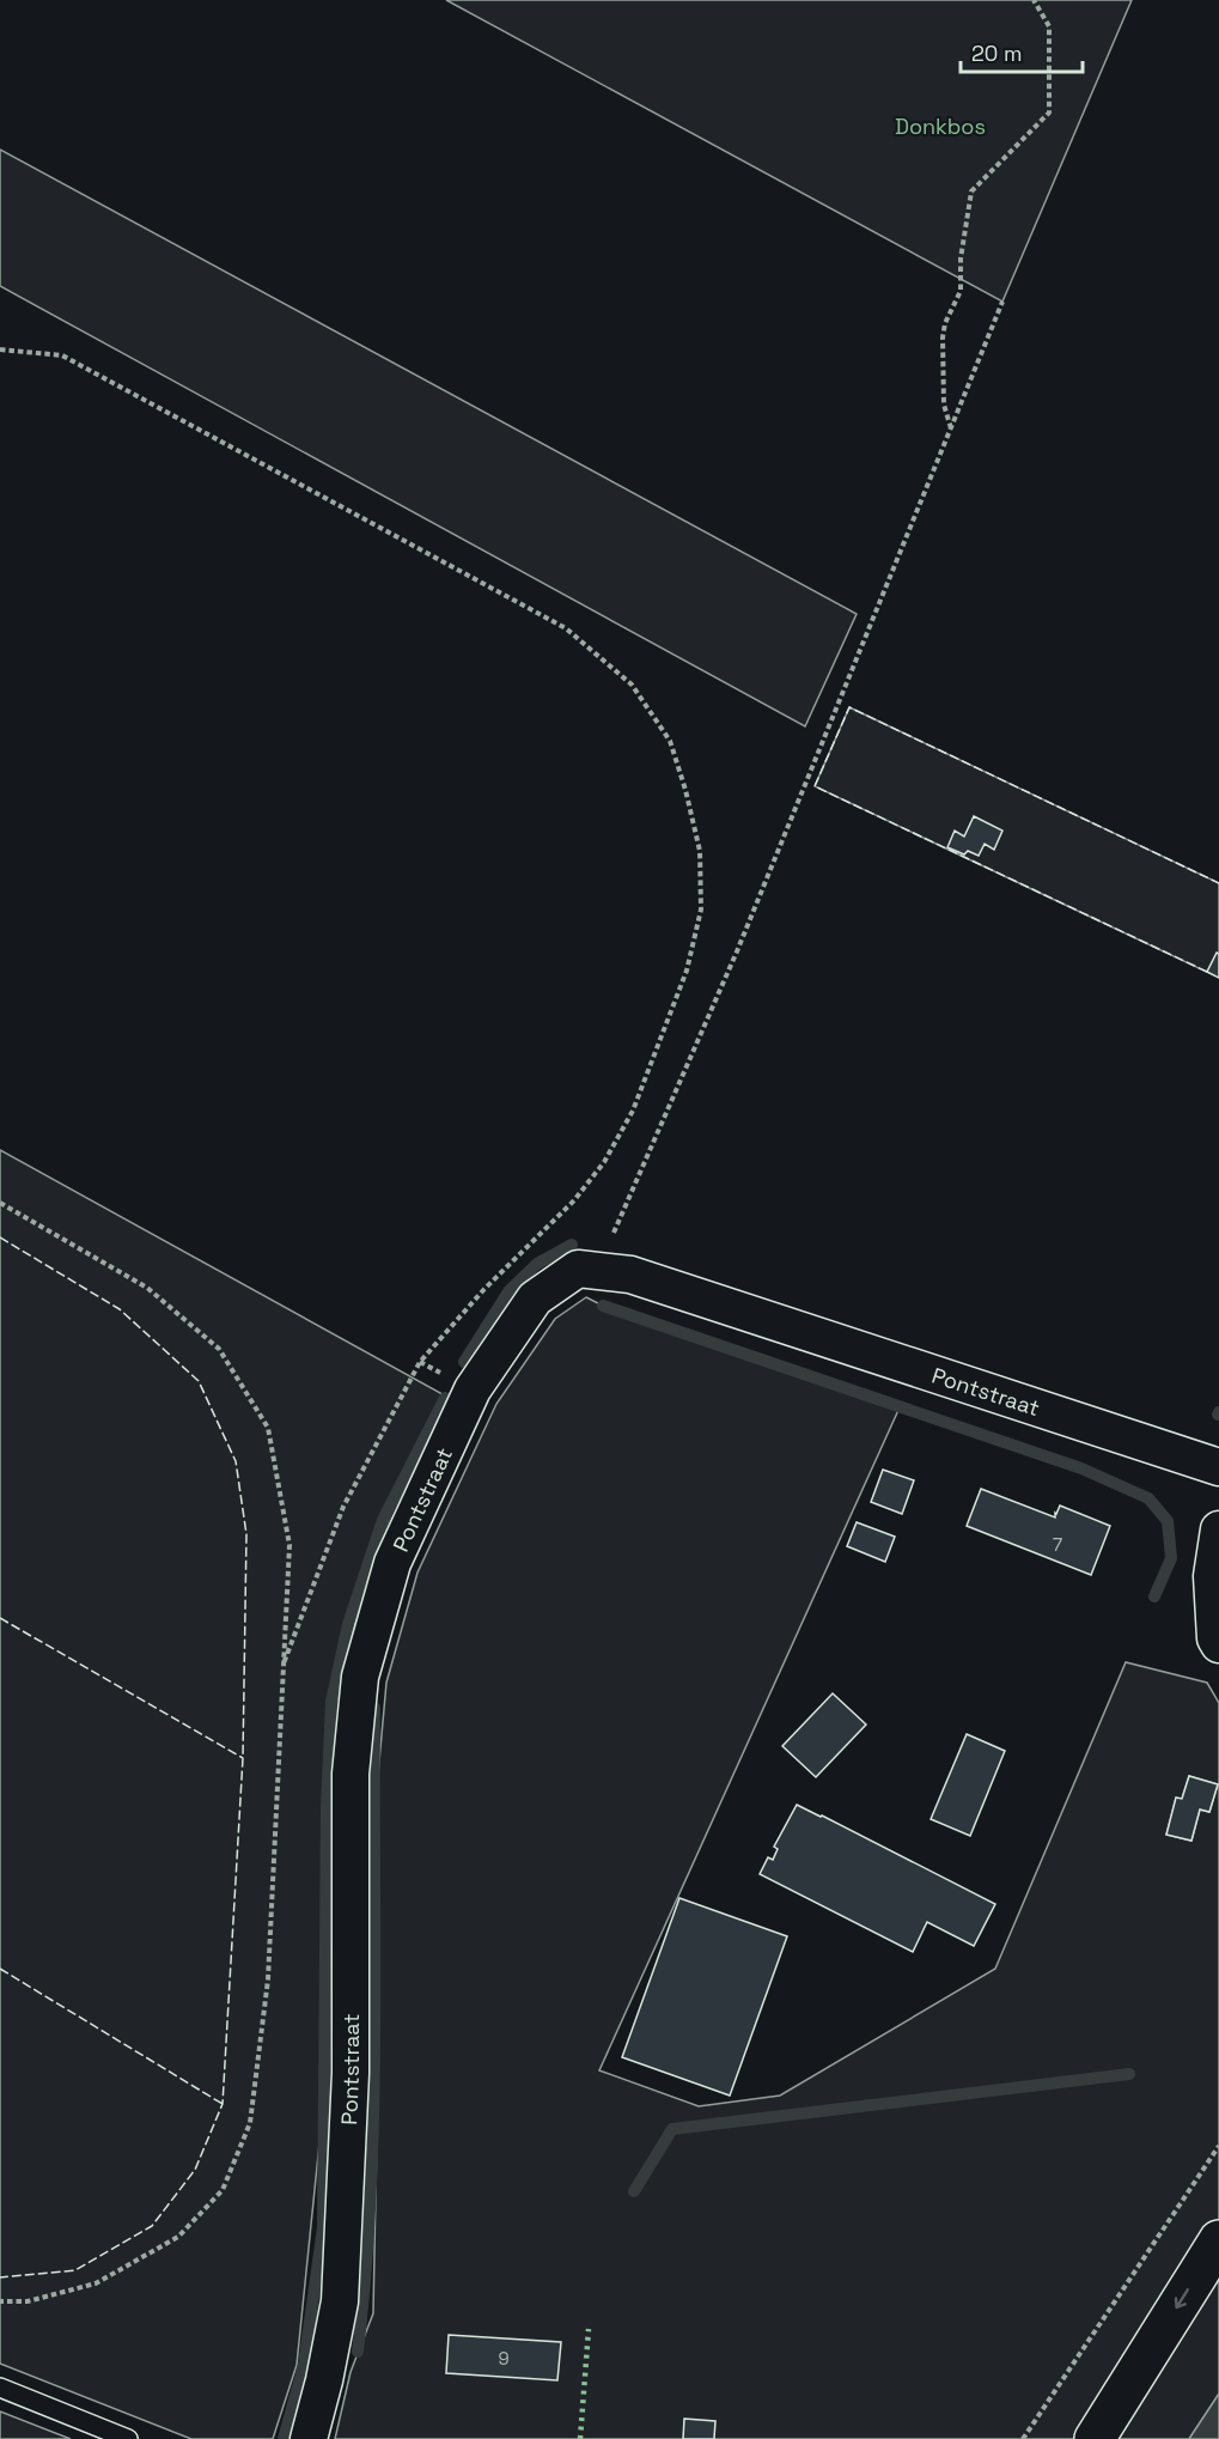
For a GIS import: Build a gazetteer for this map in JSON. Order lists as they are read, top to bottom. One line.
{"streets":{"street":["Pontstraat"]},"parks":["Donkbos"],"house_numbers":["7","9"],"scale_bar":"20 m"}
